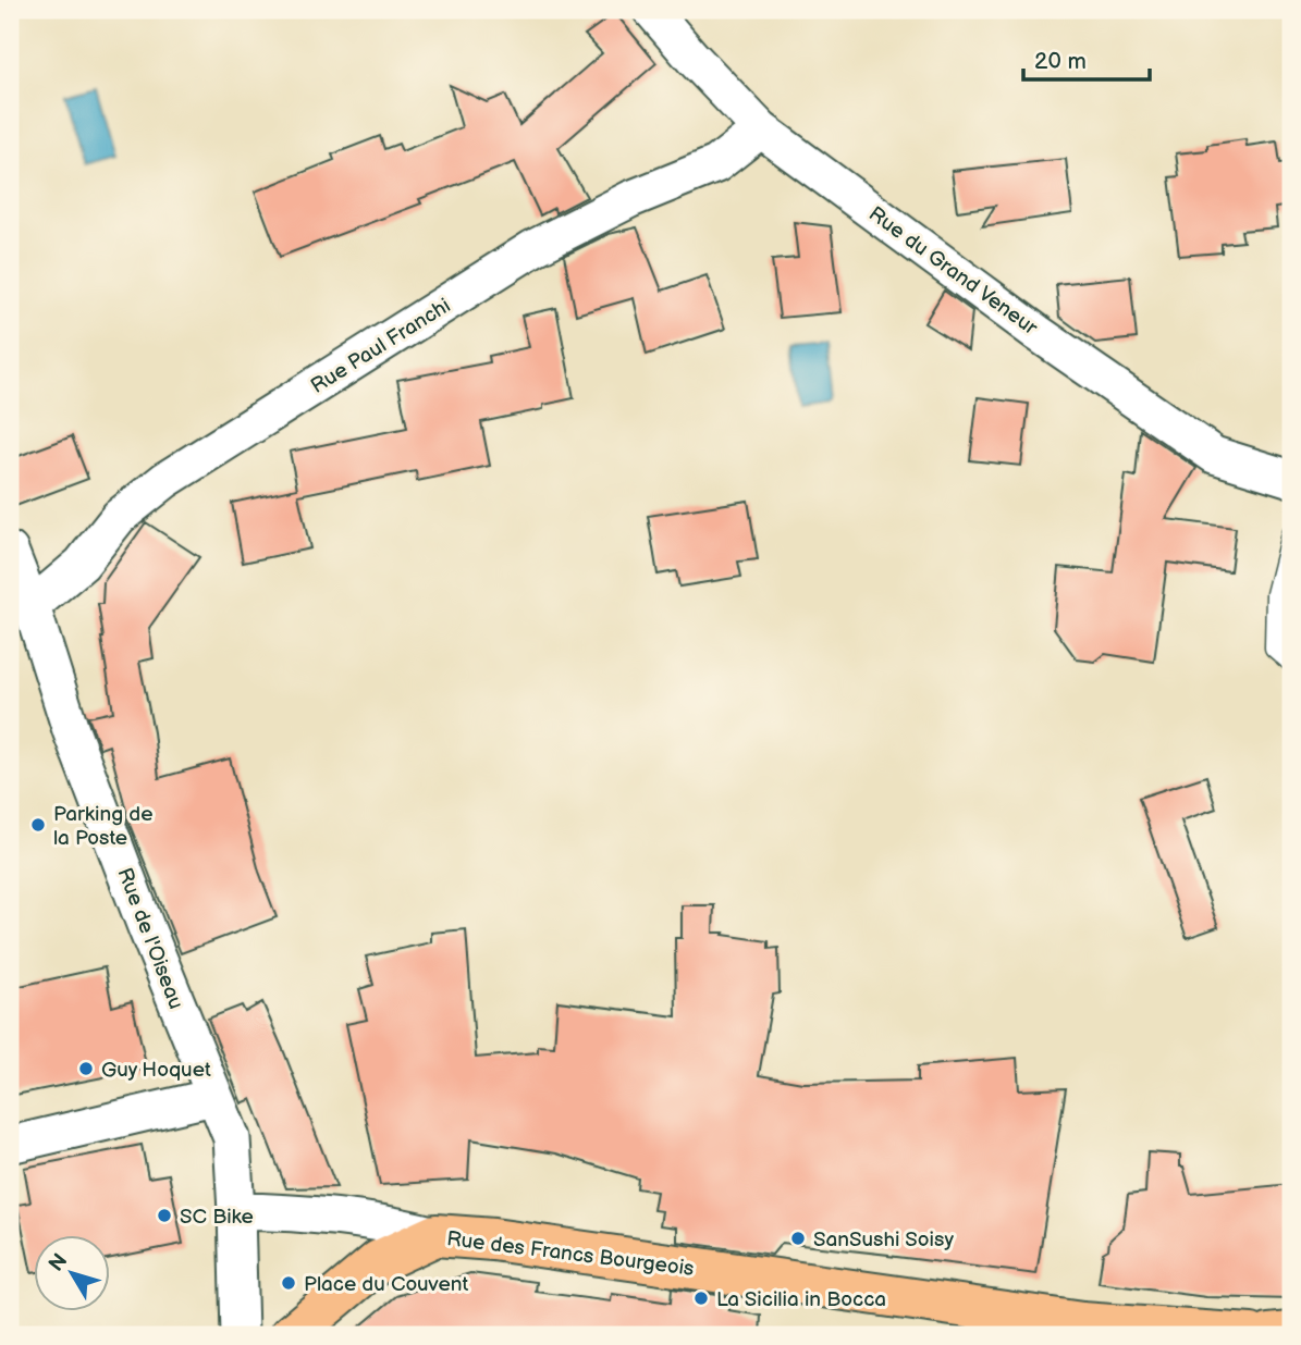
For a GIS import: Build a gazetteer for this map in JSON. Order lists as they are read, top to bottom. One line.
{"streets":{"main road":["Rue des Francs Bourgeois"],"street":["Rue du Grand Veneur","Rue Paul Franchi","Rue de l'Oiseau"]},"crossings":[["Rue du Grand Veneur","Rue Paul Franchi"],["Rue Paul Franchi","Rue de l'Oiseau"],["Rue de l'Oiseau","Rue des Francs Bourgeois"]],"places":["Parking de la Poste","Guy Hoquet","SC Bike","SanSushi Soisy","Place du Couvent","La Sicilia in Bocca"],"scale_bar":"20 m","north":"top left"}
